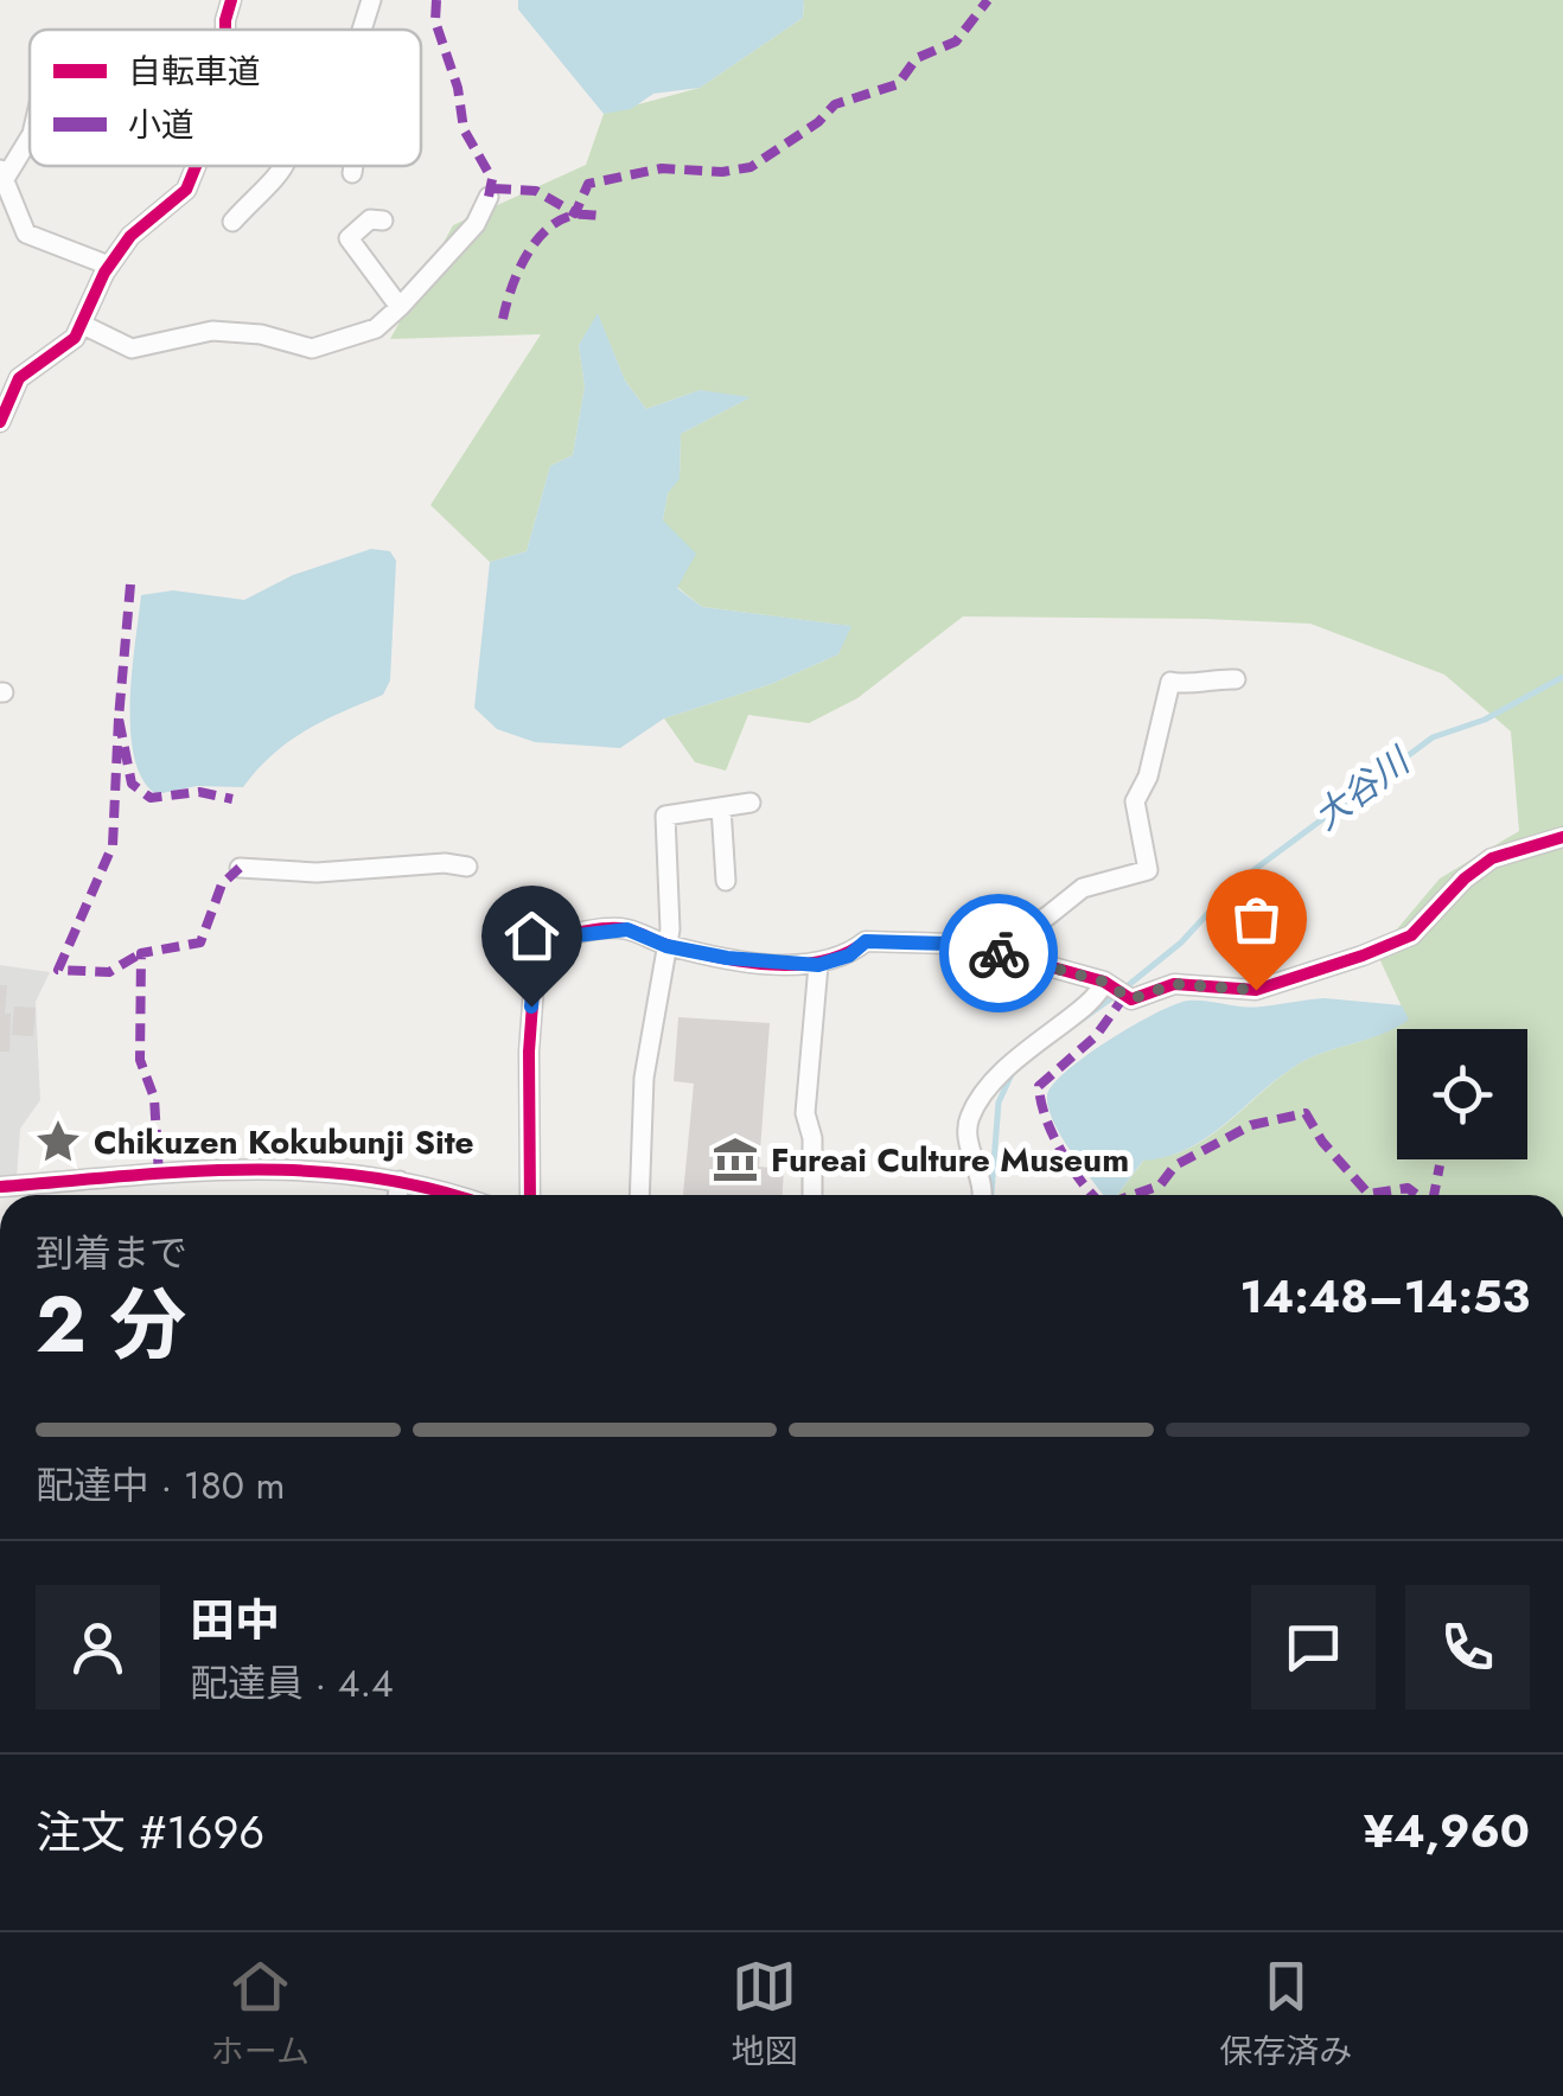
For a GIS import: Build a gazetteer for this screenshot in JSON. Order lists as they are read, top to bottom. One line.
{"water":["大谷川"],"places":{"place":["Chikuzen Kokubunji Site"],"museum":["Fureai Culture Museum"]},"legend":["自転車道","小道"],"page":{"heading":["2 分","到着まで","14:48–14:53"],"panel":["田中","配達員 · 4.4","注文 #1696","¥4,960"],"bar":"配達中 · 180 m","tabs":["ホーム","地図","保存済み"]}}
